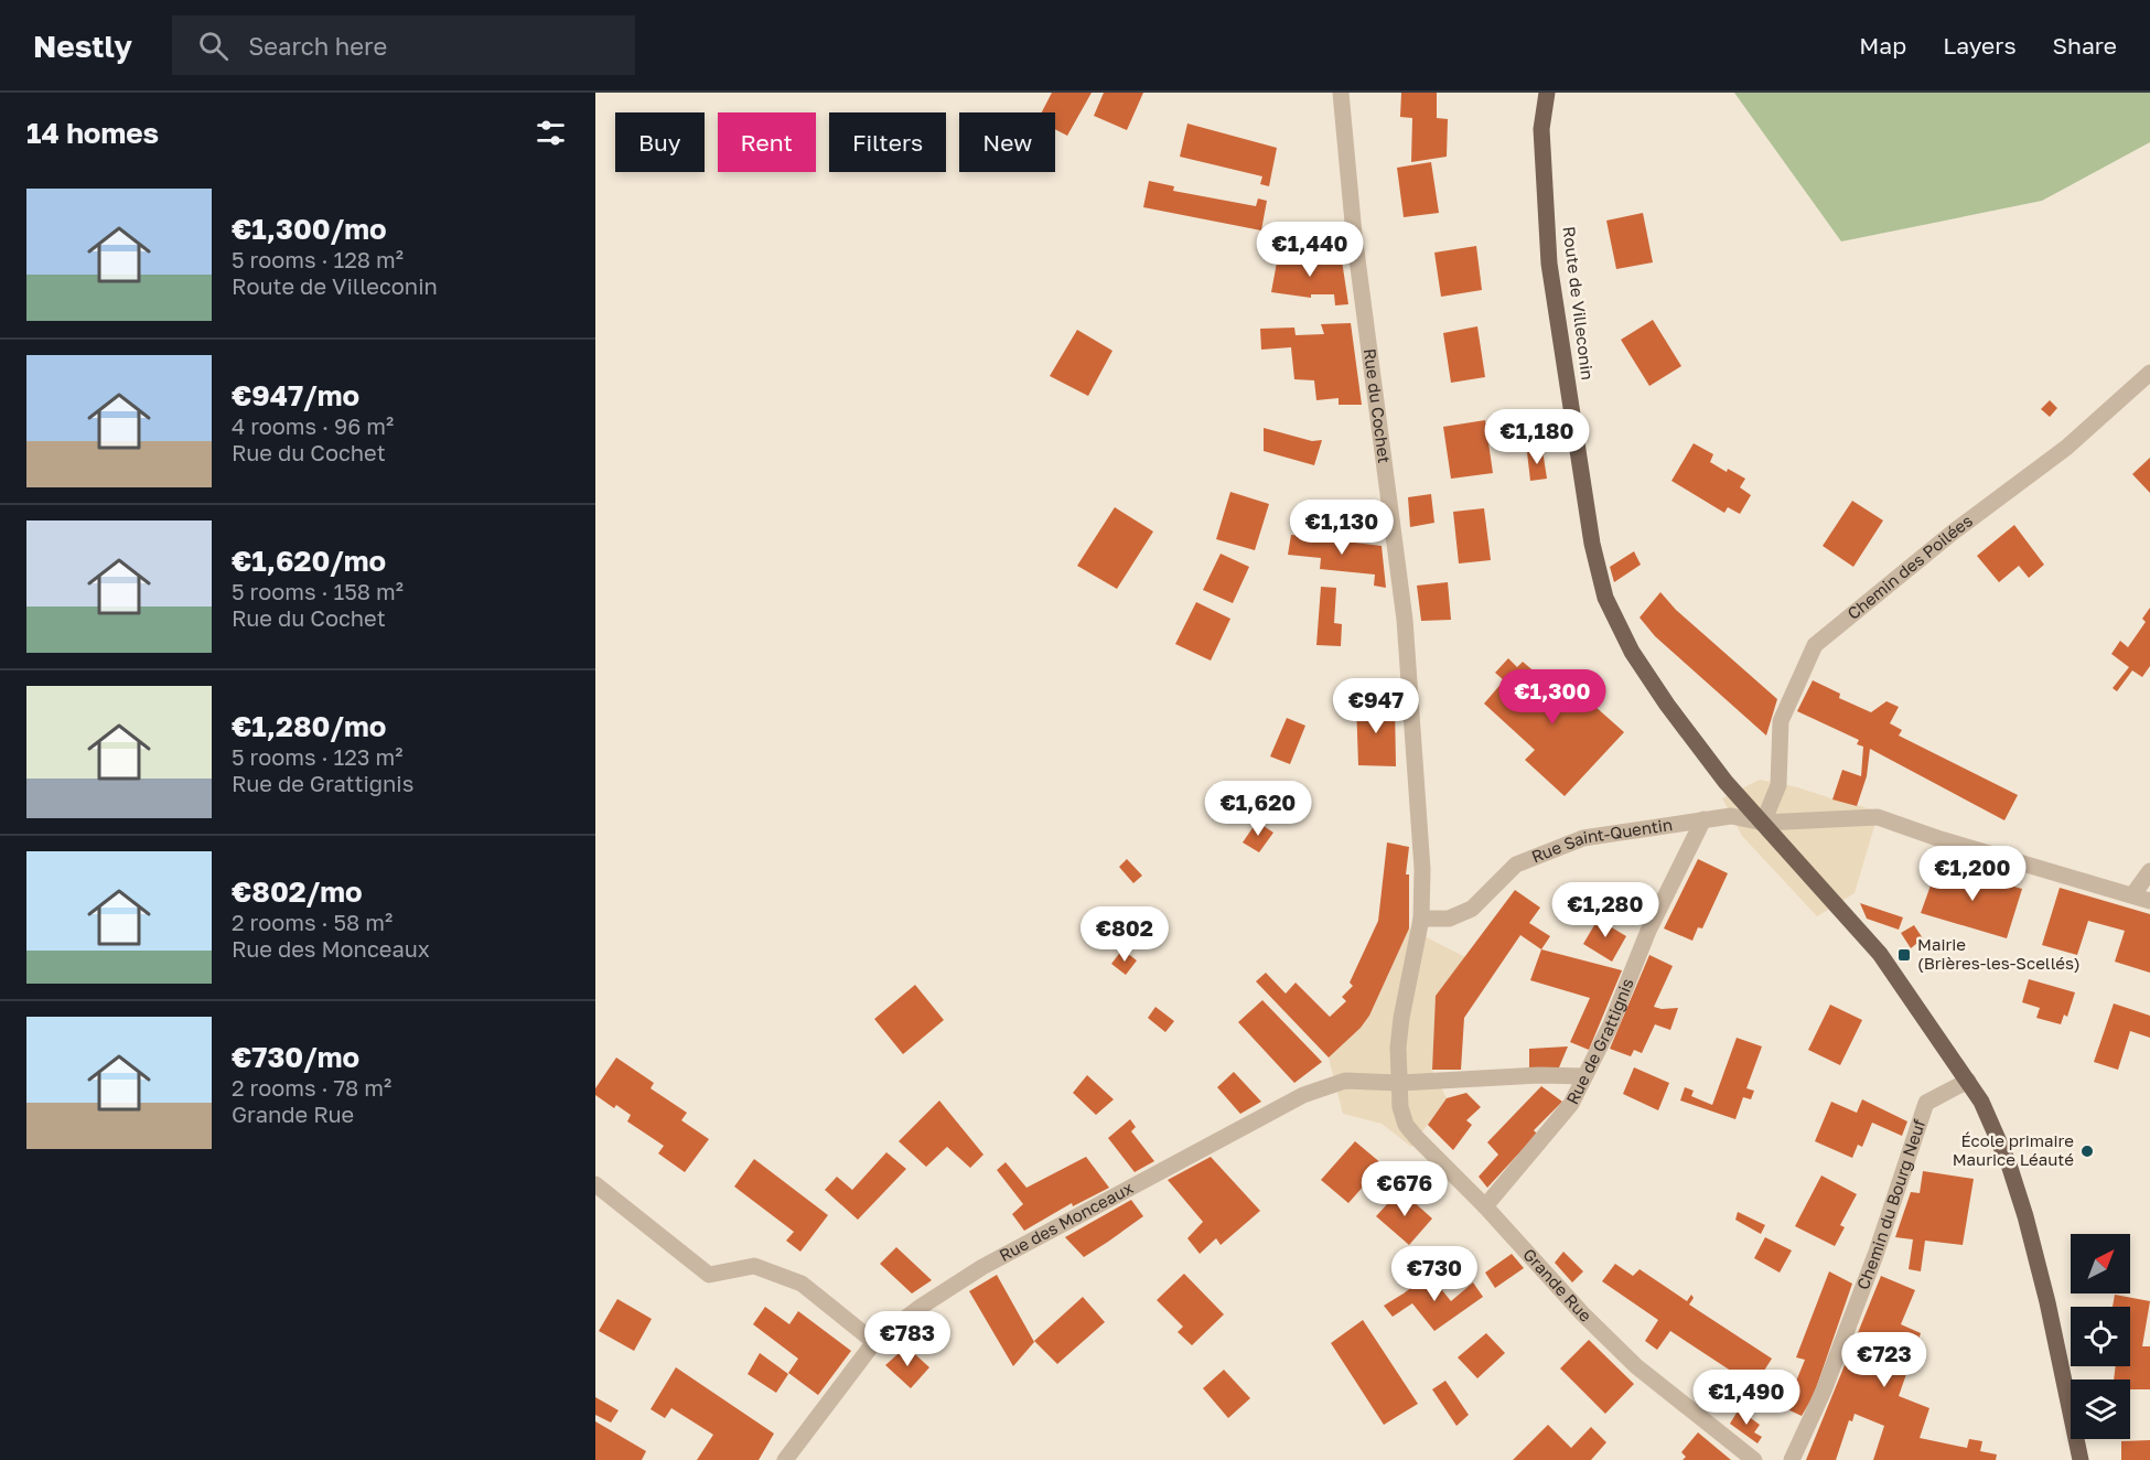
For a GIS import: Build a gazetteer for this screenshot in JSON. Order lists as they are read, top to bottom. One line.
{"streets":{"main road":["Route de Villeconin"],"street":["Rue du Cochet","Chemin des Poilées","Rue Saint-Quentin","Rue de Grattignis","Chemin du Bourg Neuf","Rue des Monceaux","Grande Rue"]},"crossings":[["Route de Villeconin","Chemin des Poilées"],["Route de Villeconin","Rue Saint-Quentin"],["Route de Villeconin","Chemin du Bourg Neuf"],["Rue du Cochet","Rue Saint-Quentin"],["Rue du Cochet","Rue des Monceaux"],["Rue du Cochet","Grande Rue"],["Chemin des Poilées","Rue Saint-Quentin"],["Rue Saint-Quentin","Rue de Grattignis"],["Rue de Grattignis","Rue des Monceaux"],["Rue de Grattignis","Grande Rue"],["Rue des Monceaux","Grande Rue"]],"places":{"transit":["Mairie (Brières-les-Scellés)"],"other":["École primaire Maurice Léauté"]},"north":"top right","page":{"header":"Nestly","search":"Search here","nav":["Map","Layers","Share"],"heading":"14 homes","chip":["Buy","Rent","Filters","New"],"list":[{"name":"€1,300/mo","note":"5 rooms · 128 m² · Route de Villeconin"},{"name":"€947/mo","note":"4 rooms · 96 m² · Rue du Cochet"},{"name":"€1,620/mo","note":"5 rooms · 158 m² · Rue du Cochet"},{"name":"€1,280/mo","note":"5 rooms · 123 m² · Rue de Grattignis"},{"name":"€802/mo","note":"2 rooms · 58 m² · Rue des Monceaux"},{"name":"€730/mo","note":"2 rooms · 78 m² · Grande Rue"}],"price":["€1,440","€1,180","€1,130","€1,300","€947","€1,620","€1,200","€1,280","€802","€676","€730","€783","€723","€1,490"]}}
